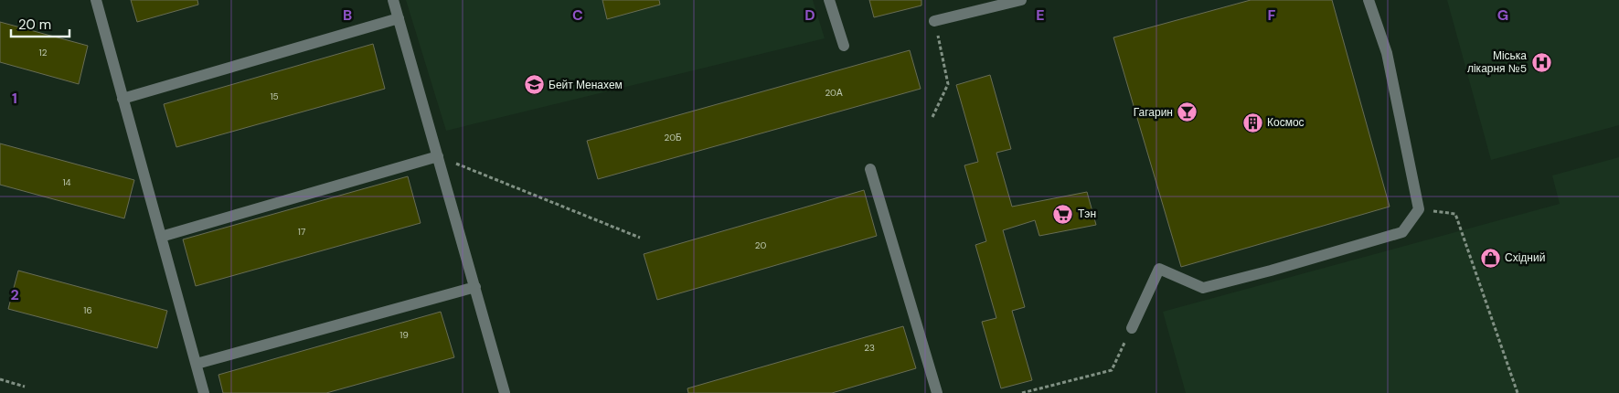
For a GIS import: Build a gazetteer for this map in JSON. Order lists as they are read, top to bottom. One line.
{"places":{"hospital":["Міська лікарня №5"],"school or university":["Бейт Менахем"],"bar":["Гагарин"],"building":["Космос"],"supermarket":["Тэн"],"shop":["Східний"]},"house_numbers":["12","20А","15","20Б","14","17","20","16","19","23"],"scale_bar":"20 m","grid":{"columns":["B","C","D","E","F","G"],"rows":["1","2"]}}
